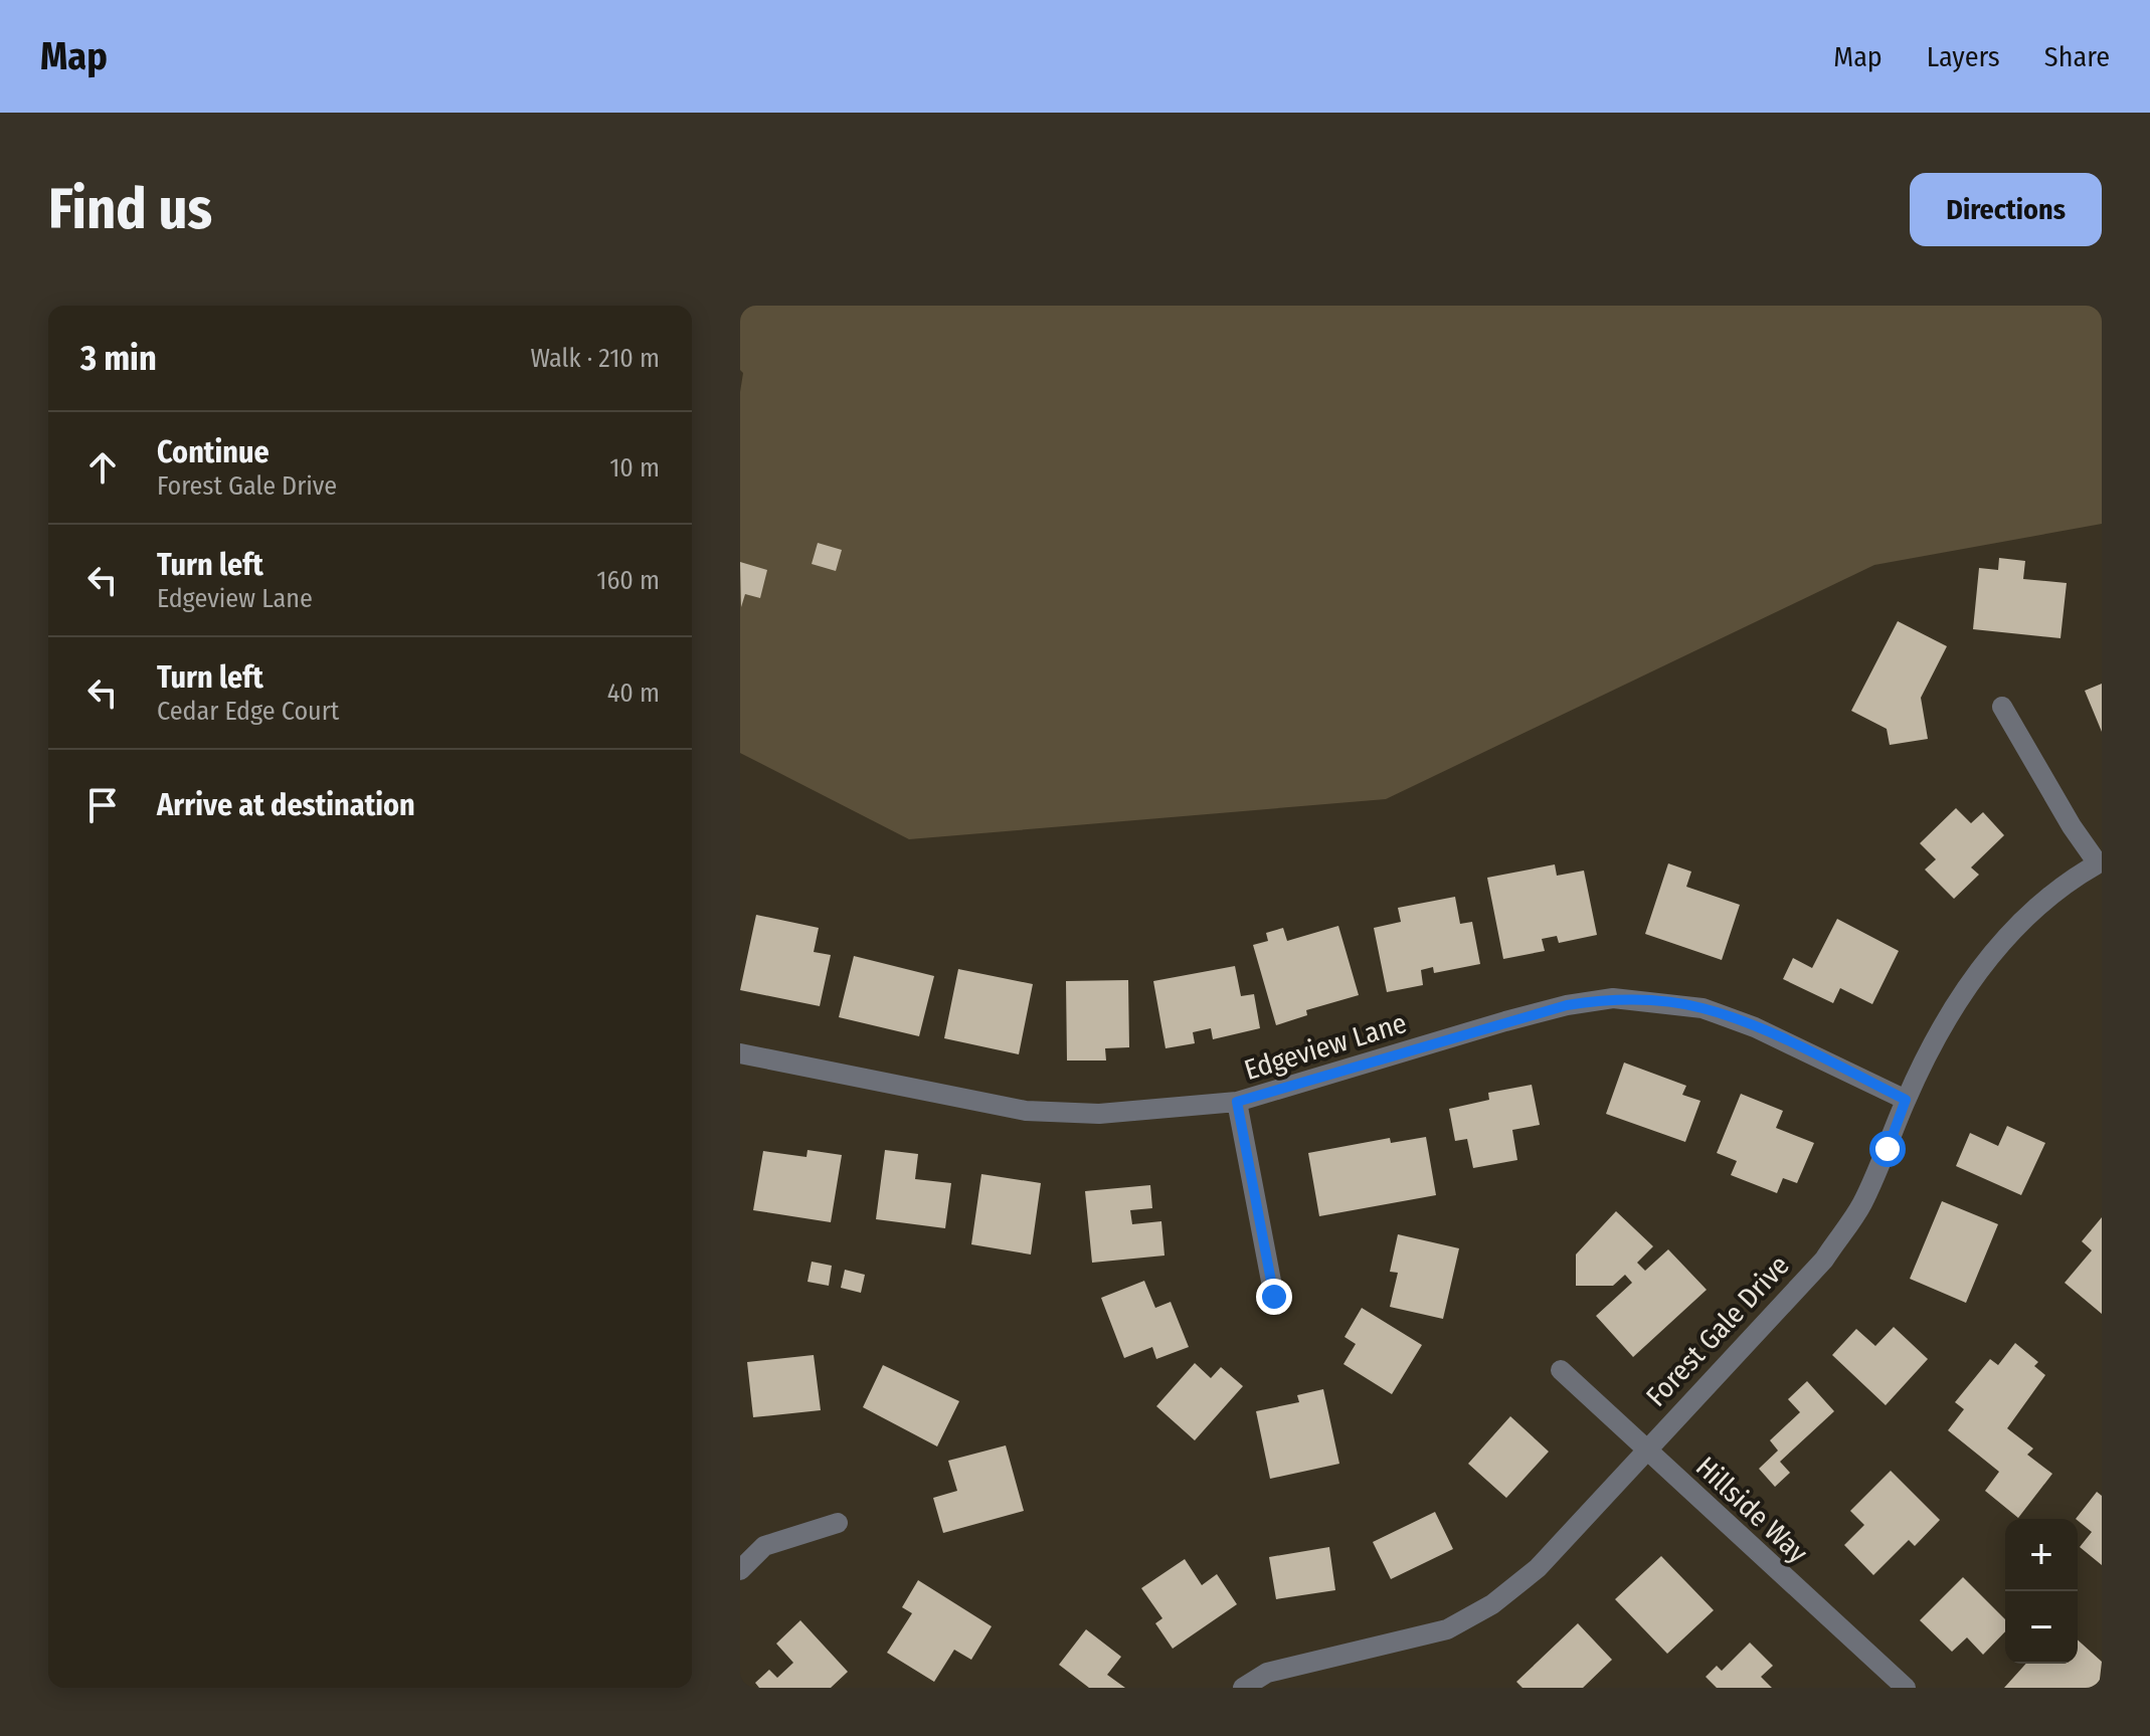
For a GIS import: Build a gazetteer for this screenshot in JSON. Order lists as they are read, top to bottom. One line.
{"streets":{"street":["Edgeview Lane","Forest Gale Drive","Hillside Way"]},"crossings":[["Edgeview Lane","Forest Gale Drive"],["Forest Gale Drive","Hillside Way"]],"page":{"header":"Map","nav":["Map","Layers","Share"],"buttons":"Directions","title":"Find us","heading":["3 min","Walk · 210 m"],"list":[["Continue","Forest Gale Drive","10 m"],["Turn left","Edgeview Lane","160 m"],["Turn left","Cedar Edge Court","40 m"],"Arrive at destination"],"map_buttons":["+","−"]}}
